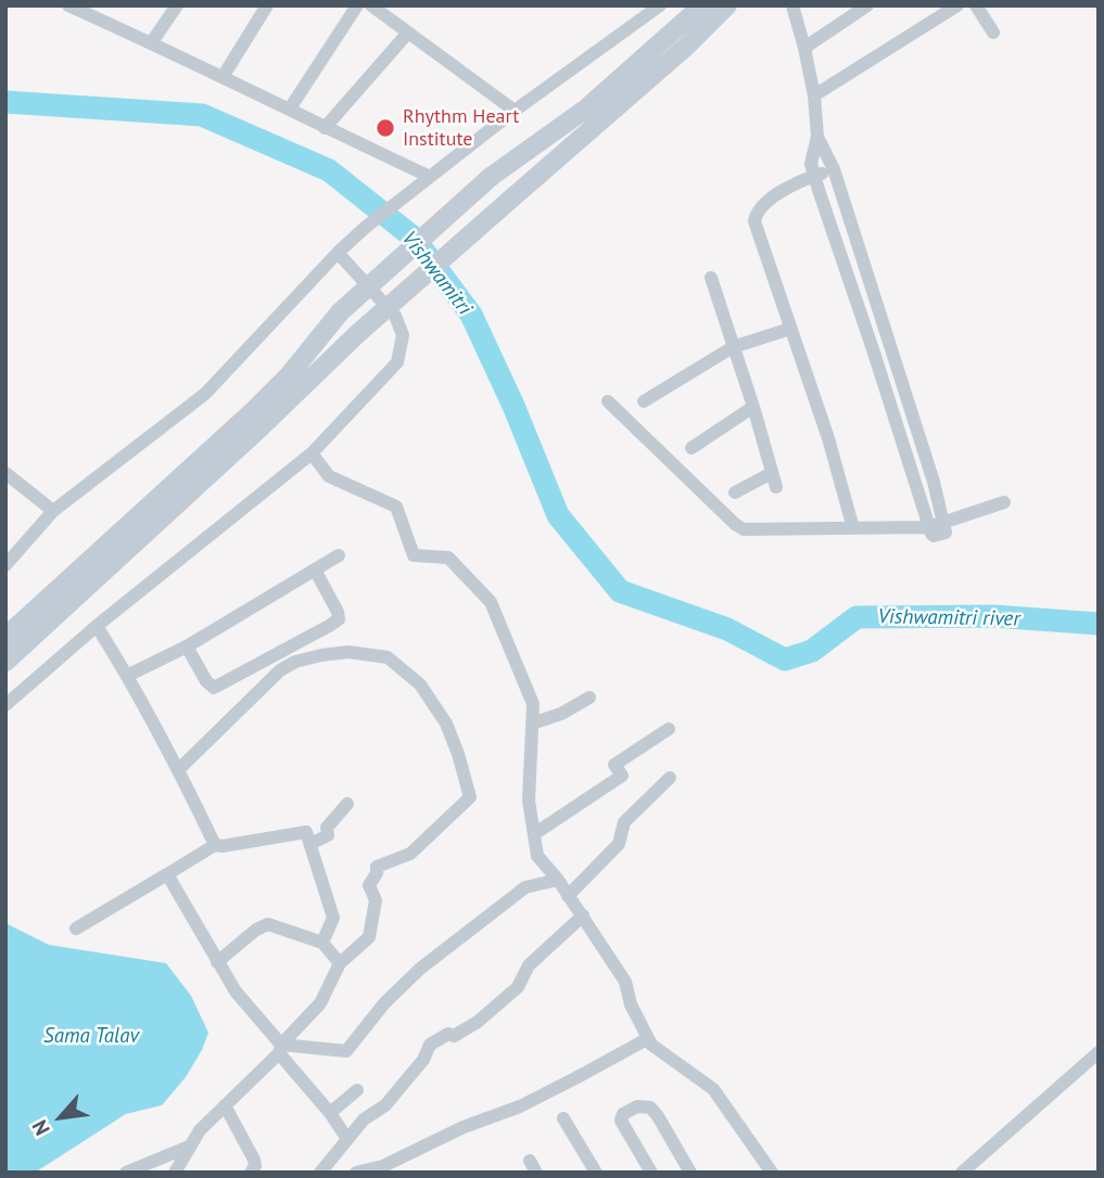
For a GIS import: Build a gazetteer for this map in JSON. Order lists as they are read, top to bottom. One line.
{"water":["Vishwamitri","Vishwamitri river","Sama Talav"],"places":["Rhythm Heart Institute"],"north":"bottom left"}
